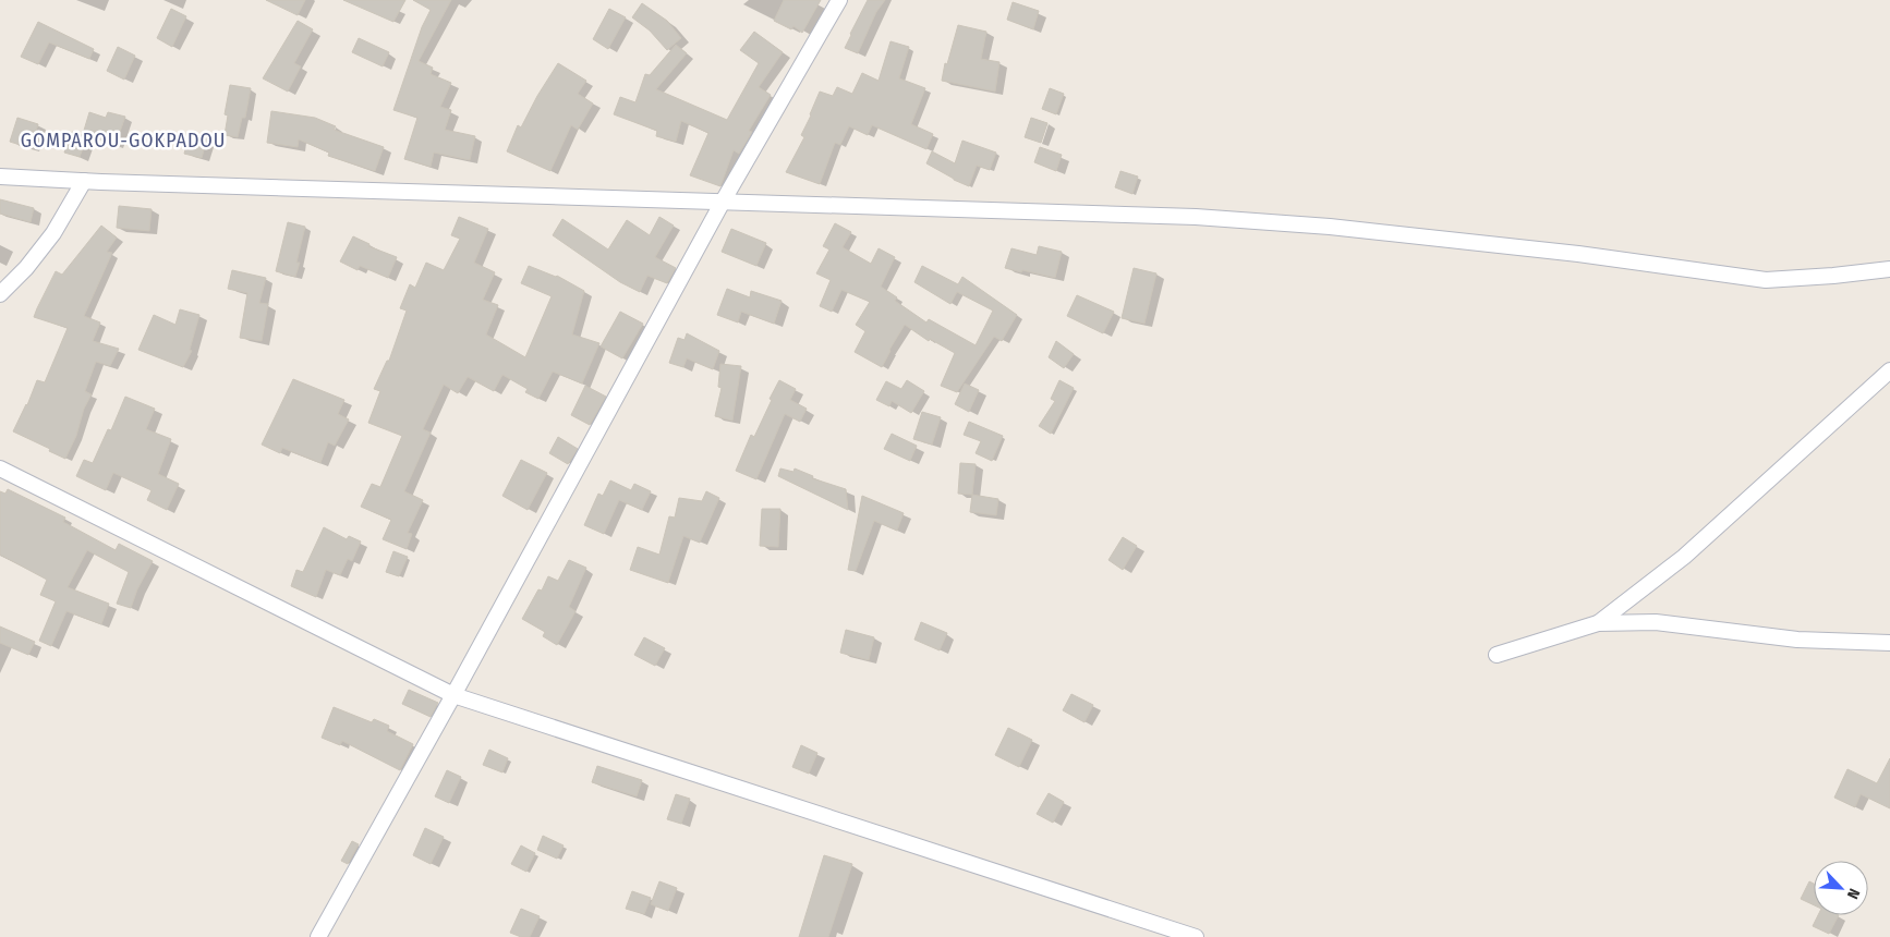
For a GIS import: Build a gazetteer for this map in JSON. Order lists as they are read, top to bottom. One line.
{"districts":["GOMPAROU-GOKPADOU"],"north":"bottom right"}
